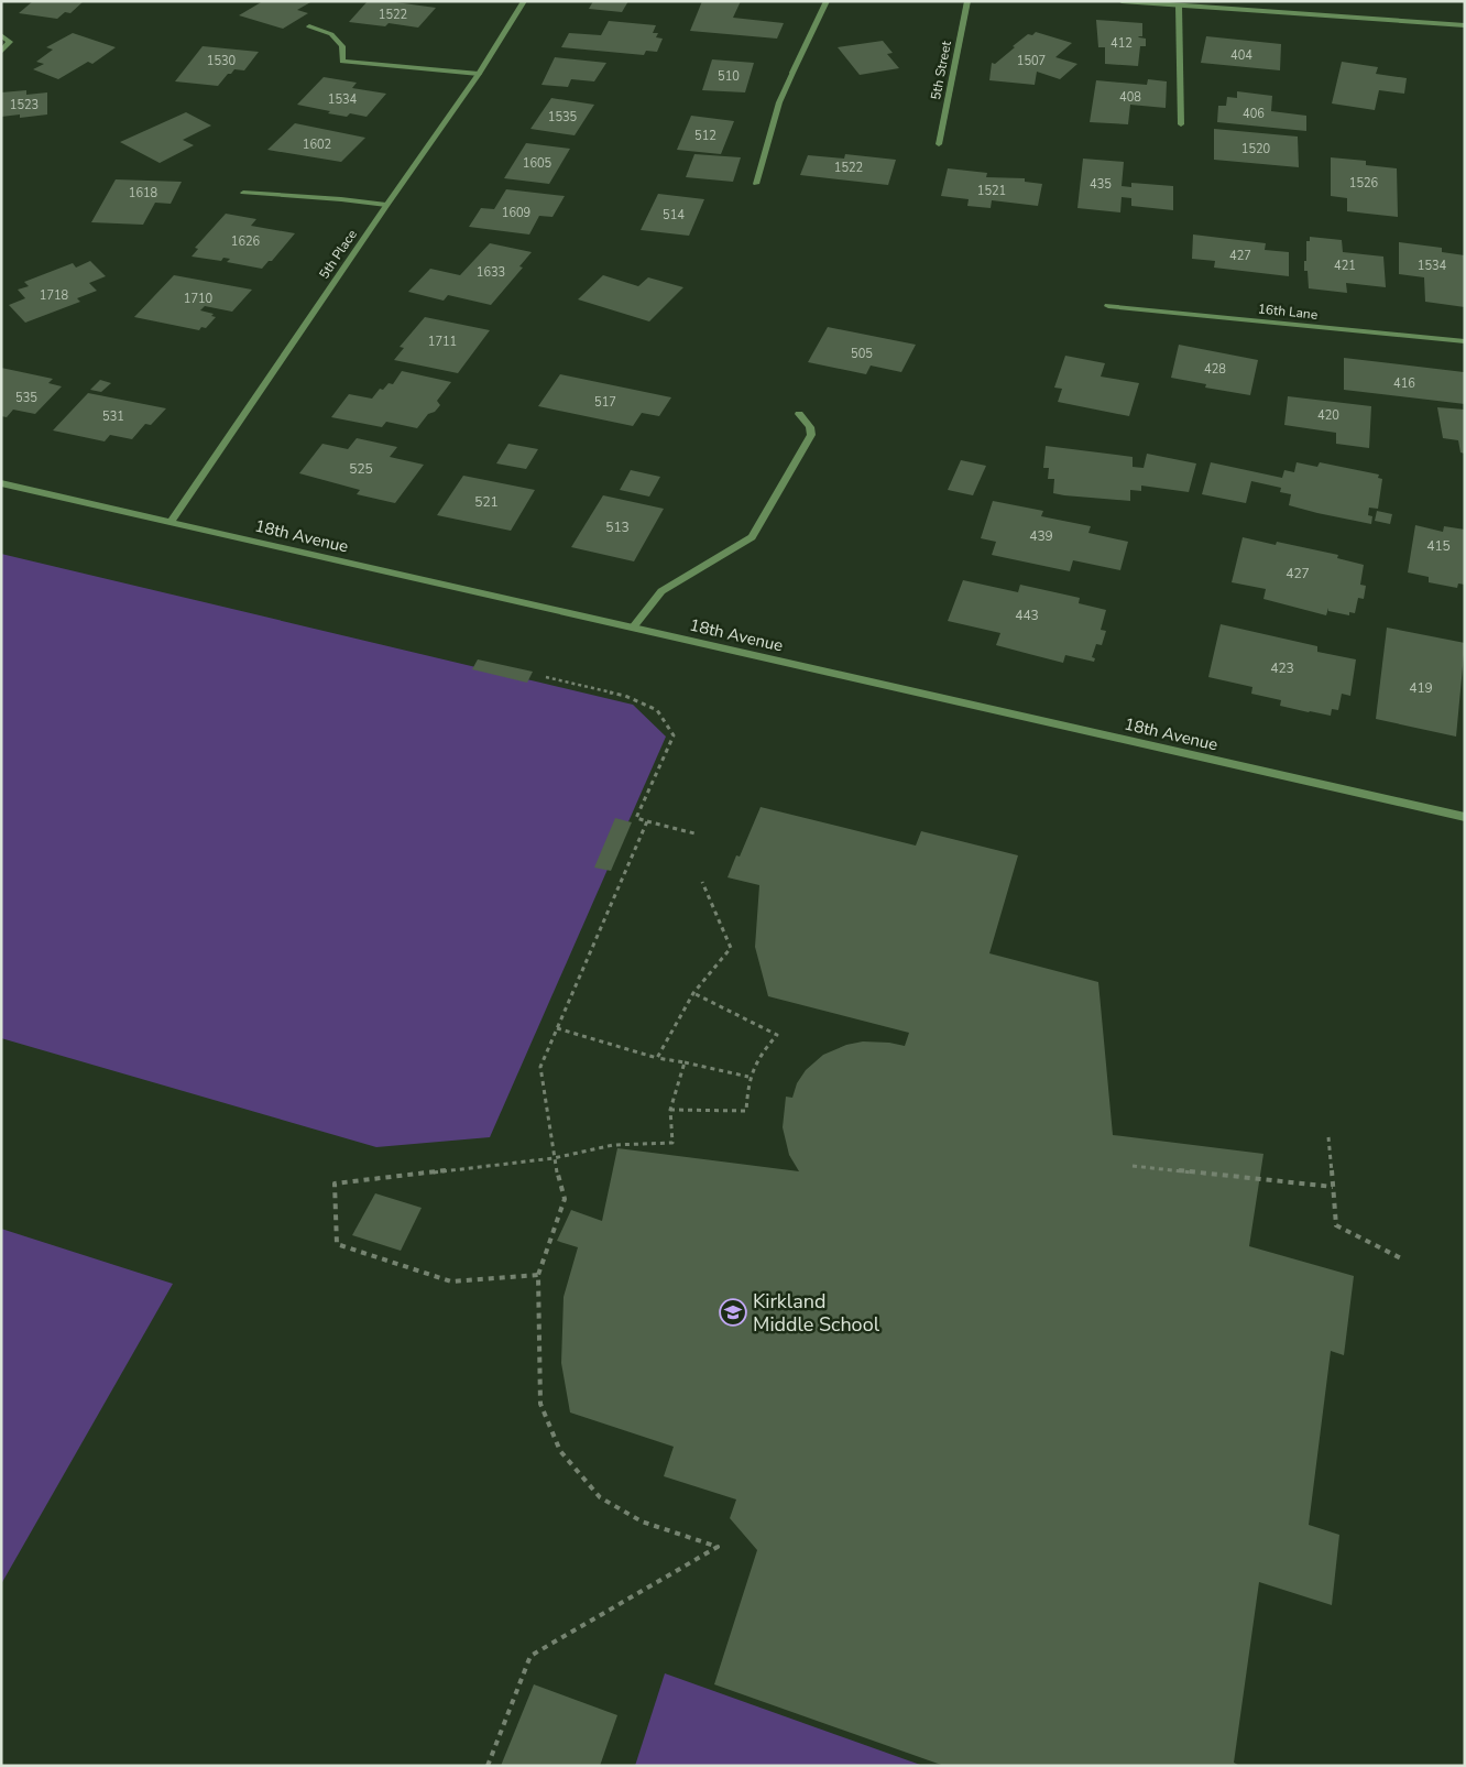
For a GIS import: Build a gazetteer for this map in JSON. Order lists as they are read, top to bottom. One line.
{"streets":{"street":["5th Street","5th Place","16th Lane","18th Avenue"]},"crossings":[["5th Place","18th Avenue"]],"places":{"school or university":["Kirkland Middle School"]},"house_numbers":["1522","412","404","1530","1507","510","408","1534","1523","406","1535","512","1602","1520","1605","1522","1526","435","1521","1618","1609","514","1626","427","421","1534","1633","1718","1710","1711","505","428","416","535","517","420","531","525","521","513","439","415","427","443","423","419"]}
